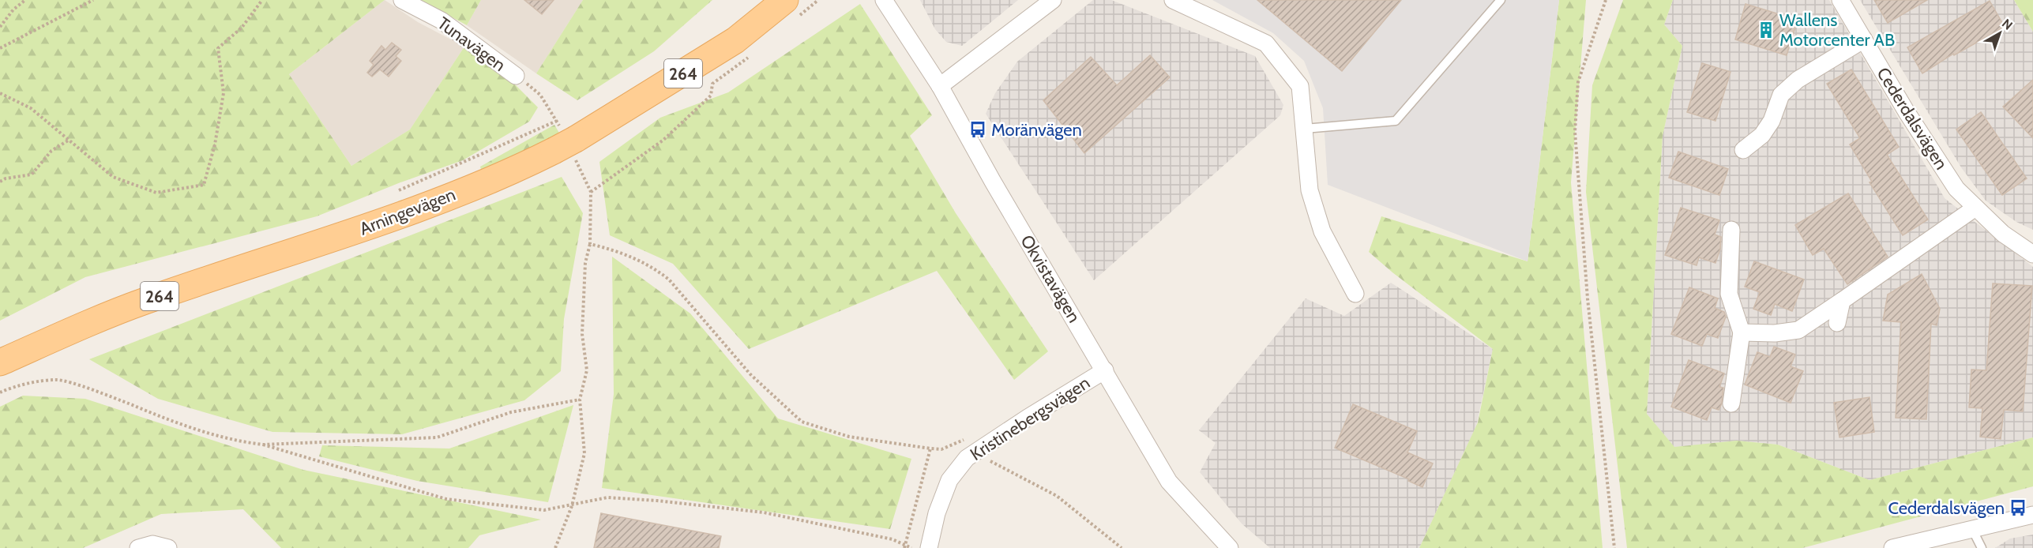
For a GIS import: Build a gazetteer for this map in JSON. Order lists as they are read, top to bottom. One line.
{"streets":{"main road":["264","Arningevägen"],"street":["Tunavägen","Cederdalsvägen","Okvistavägen","Kristinebergsvägen"]},"crossings":[["Okvistavägen","Kristinebergsvägen"]],"places":{"building":["Wallens Motorcenter AB"],"bus stop":["Moränvägen","Cederdalsvägen"]},"north":"top right"}
